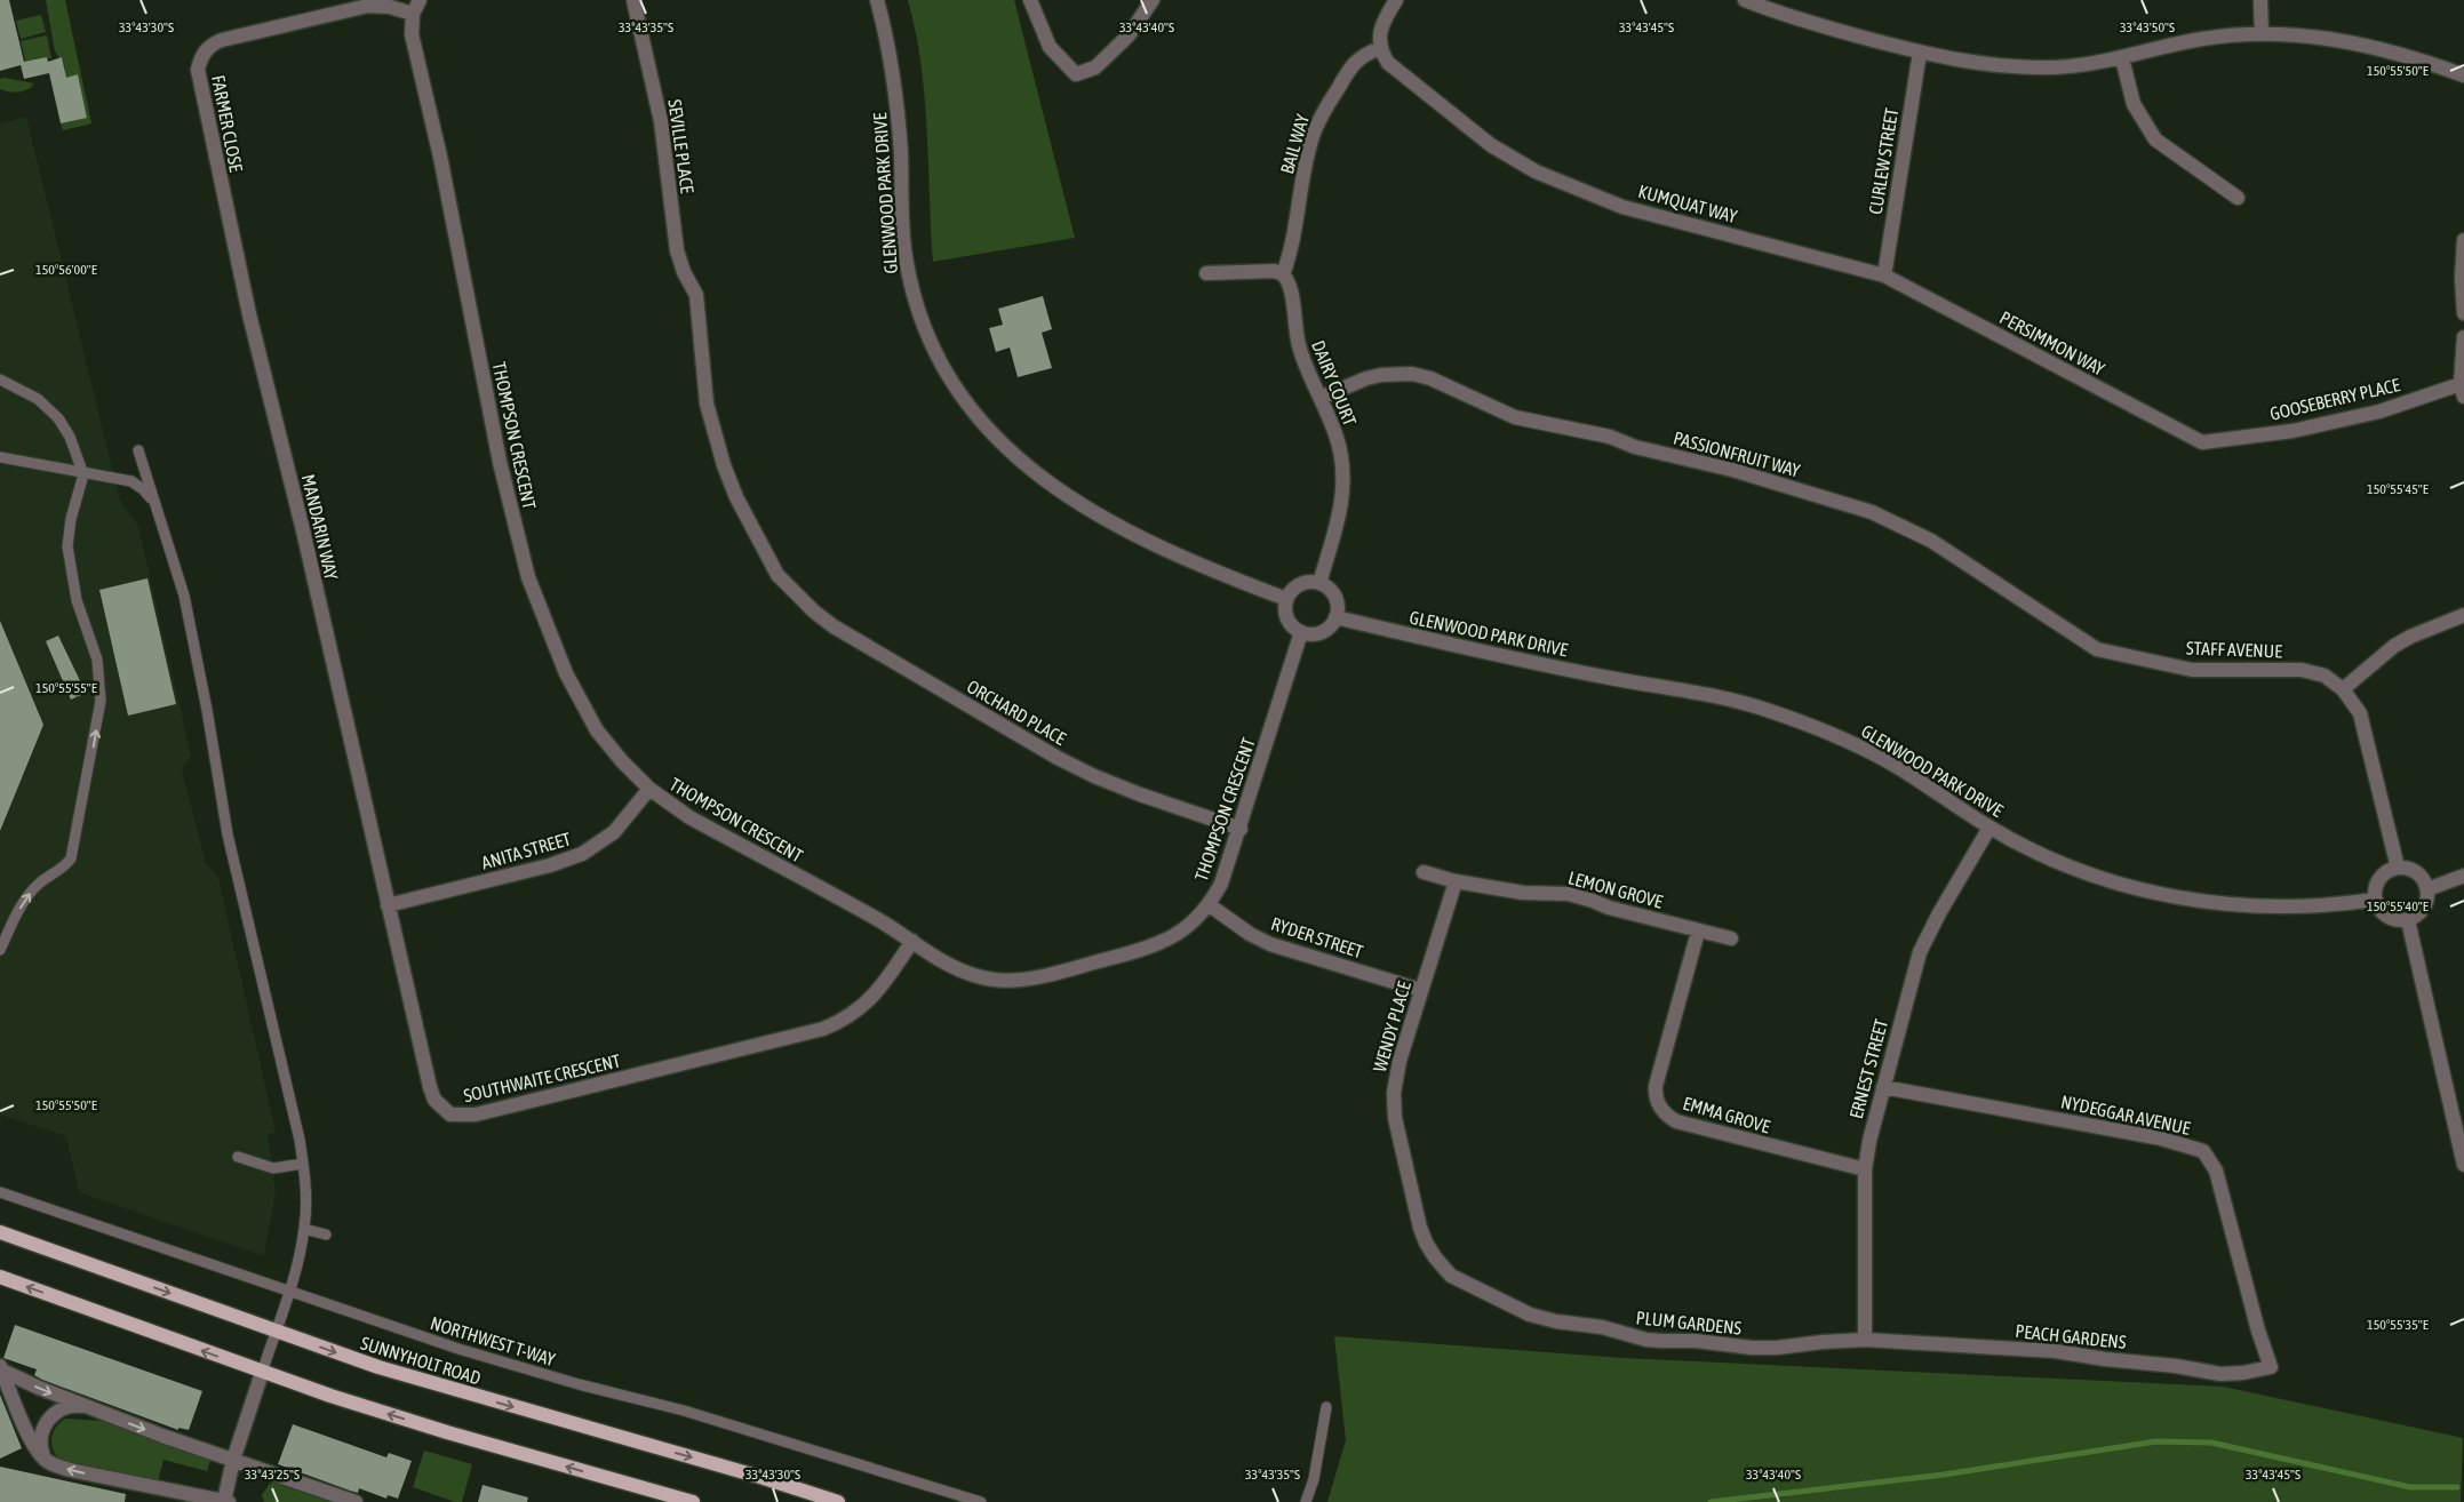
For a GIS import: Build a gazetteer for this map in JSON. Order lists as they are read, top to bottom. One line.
{"streets":{"main road":["SUNNYHOLT ROAD"],"street":["FARMER CLOSE","BAIL WAY","SEVILLE PLACE","CURLEW STREET","GLENWOOD PARK DRIVE","KUMQUAT WAY","PERSIMMON WAY","DAIRY COURT","GOOSEBERRY PLACE","THOMPSON CRESCENT","PASSIONFRUIT WAY","MANDARIN WAY","STAFF AVENUE","ORCHARD PLACE","ANITA STREET","LEMON GROVE","RYDER STREET","WENDY PLACE","ERNEST STREET","SOUTHWAITE CRESCENT","EMMA GROVE","NYDEGGAR AVENUE","PLUM GARDENS","PEACH GARDENS"],"lane":["NORTHWEST T-WAY"]},"crossings":[["FARMER CLOSE","THOMPSON CRESCENT"],["FARMER CLOSE","MANDARIN WAY"],["BAIL WAY","KUMQUAT WAY"],["BAIL WAY","DAIRY COURT"],["SEVILLE PLACE","ORCHARD PLACE"],["CURLEW STREET","KUMQUAT WAY"],["CURLEW STREET","PERSIMMON WAY"],["GLENWOOD PARK DRIVE","DAIRY COURT"],["GLENWOOD PARK DRIVE","THOMPSON CRESCENT"],["GLENWOOD PARK DRIVE","STAFF AVENUE"],["GLENWOOD PARK DRIVE","ERNEST STREET"],["KUMQUAT WAY","PERSIMMON WAY"],["PERSIMMON WAY","GOOSEBERRY PLACE"],["DAIRY COURT","THOMPSON CRESCENT"],["DAIRY COURT","PASSIONFRUIT WAY"],["THOMPSON CRESCENT","ORCHARD PLACE"],["THOMPSON CRESCENT","ANITA STREET"],["THOMPSON CRESCENT","RYDER STREET"],["THOMPSON CRESCENT","SOUTHWAITE CRESCENT"],["PASSIONFRUIT WAY","STAFF AVENUE"],["MANDARIN WAY","SOUTHWAITE CRESCENT"],["ANITA STREET","SOUTHWAITE CRESCENT"],["LEMON GROVE","WENDY PLACE"],["LEMON GROVE","EMMA GROVE"],["RYDER STREET","WENDY PLACE"],["WENDY PLACE","PLUM GARDENS"],["ERNEST STREET","EMMA GROVE"],["ERNEST STREET","NYDEGGAR AVENUE"],["ERNEST STREET","PLUM GARDENS"],["ERNEST STREET","PEACH GARDENS"],["NYDEGGAR AVENUE","PEACH GARDENS"],["PLUM GARDENS","PEACH GARDENS"]],"coordinates":["33°43'30\"S","33°43'35\"S","33°43'40\"S","33°43'45\"S","33°43'50\"S","150°55'50\"E","150°56'00\"E","150°55'45\"E","150°55'55\"E","150°55'40\"E","150°55'35\"E","33°43'25\"S"]}
